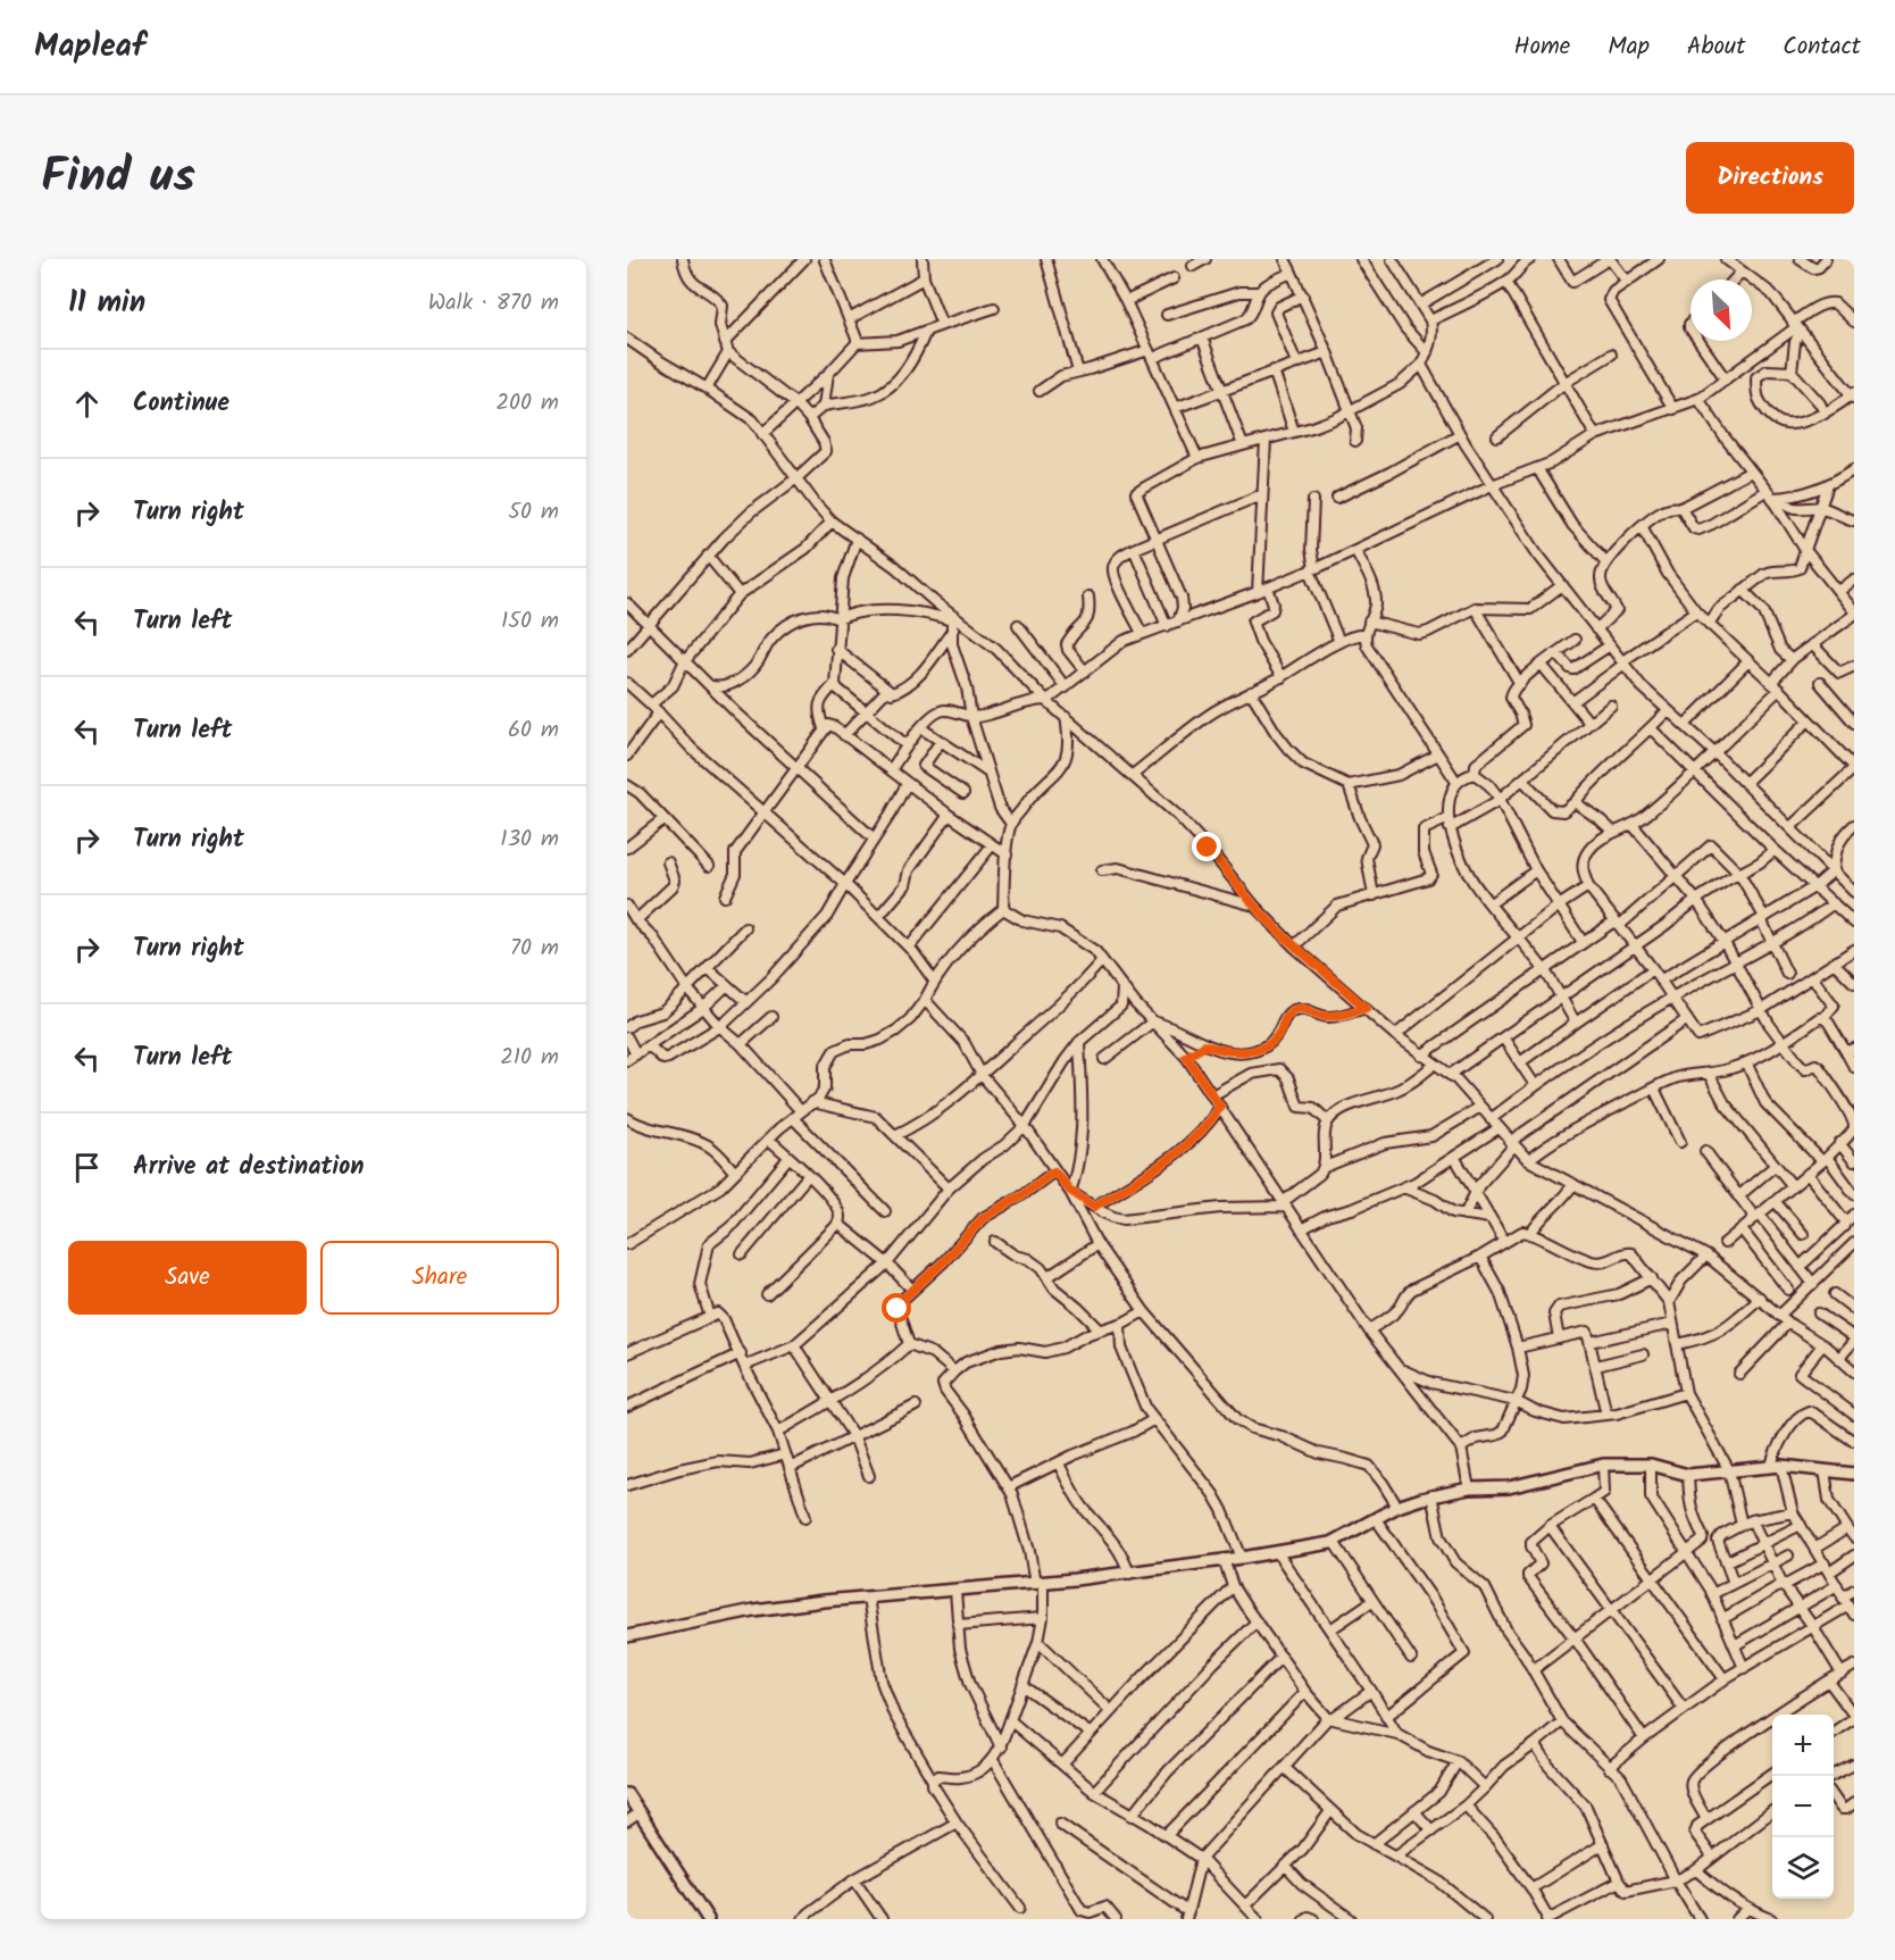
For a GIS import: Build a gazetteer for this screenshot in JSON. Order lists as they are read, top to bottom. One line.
{"north":"bottom right","page":{"header":"Mapleaf","nav":["Home","Map","About","Contact"],"title":"Find us","buttons":["Directions",["Save","Share"]],"heading":["11 min","Walk · 870 m"],"list":[["Continue","200 m"],["Turn right","50 m"],["Turn left","150 m"],["Turn left","60 m"],["Turn right","130 m"],["Turn right","70 m"],["Turn left","210 m"],"Arrive at destination"],"map_buttons":["+","−"]}}
